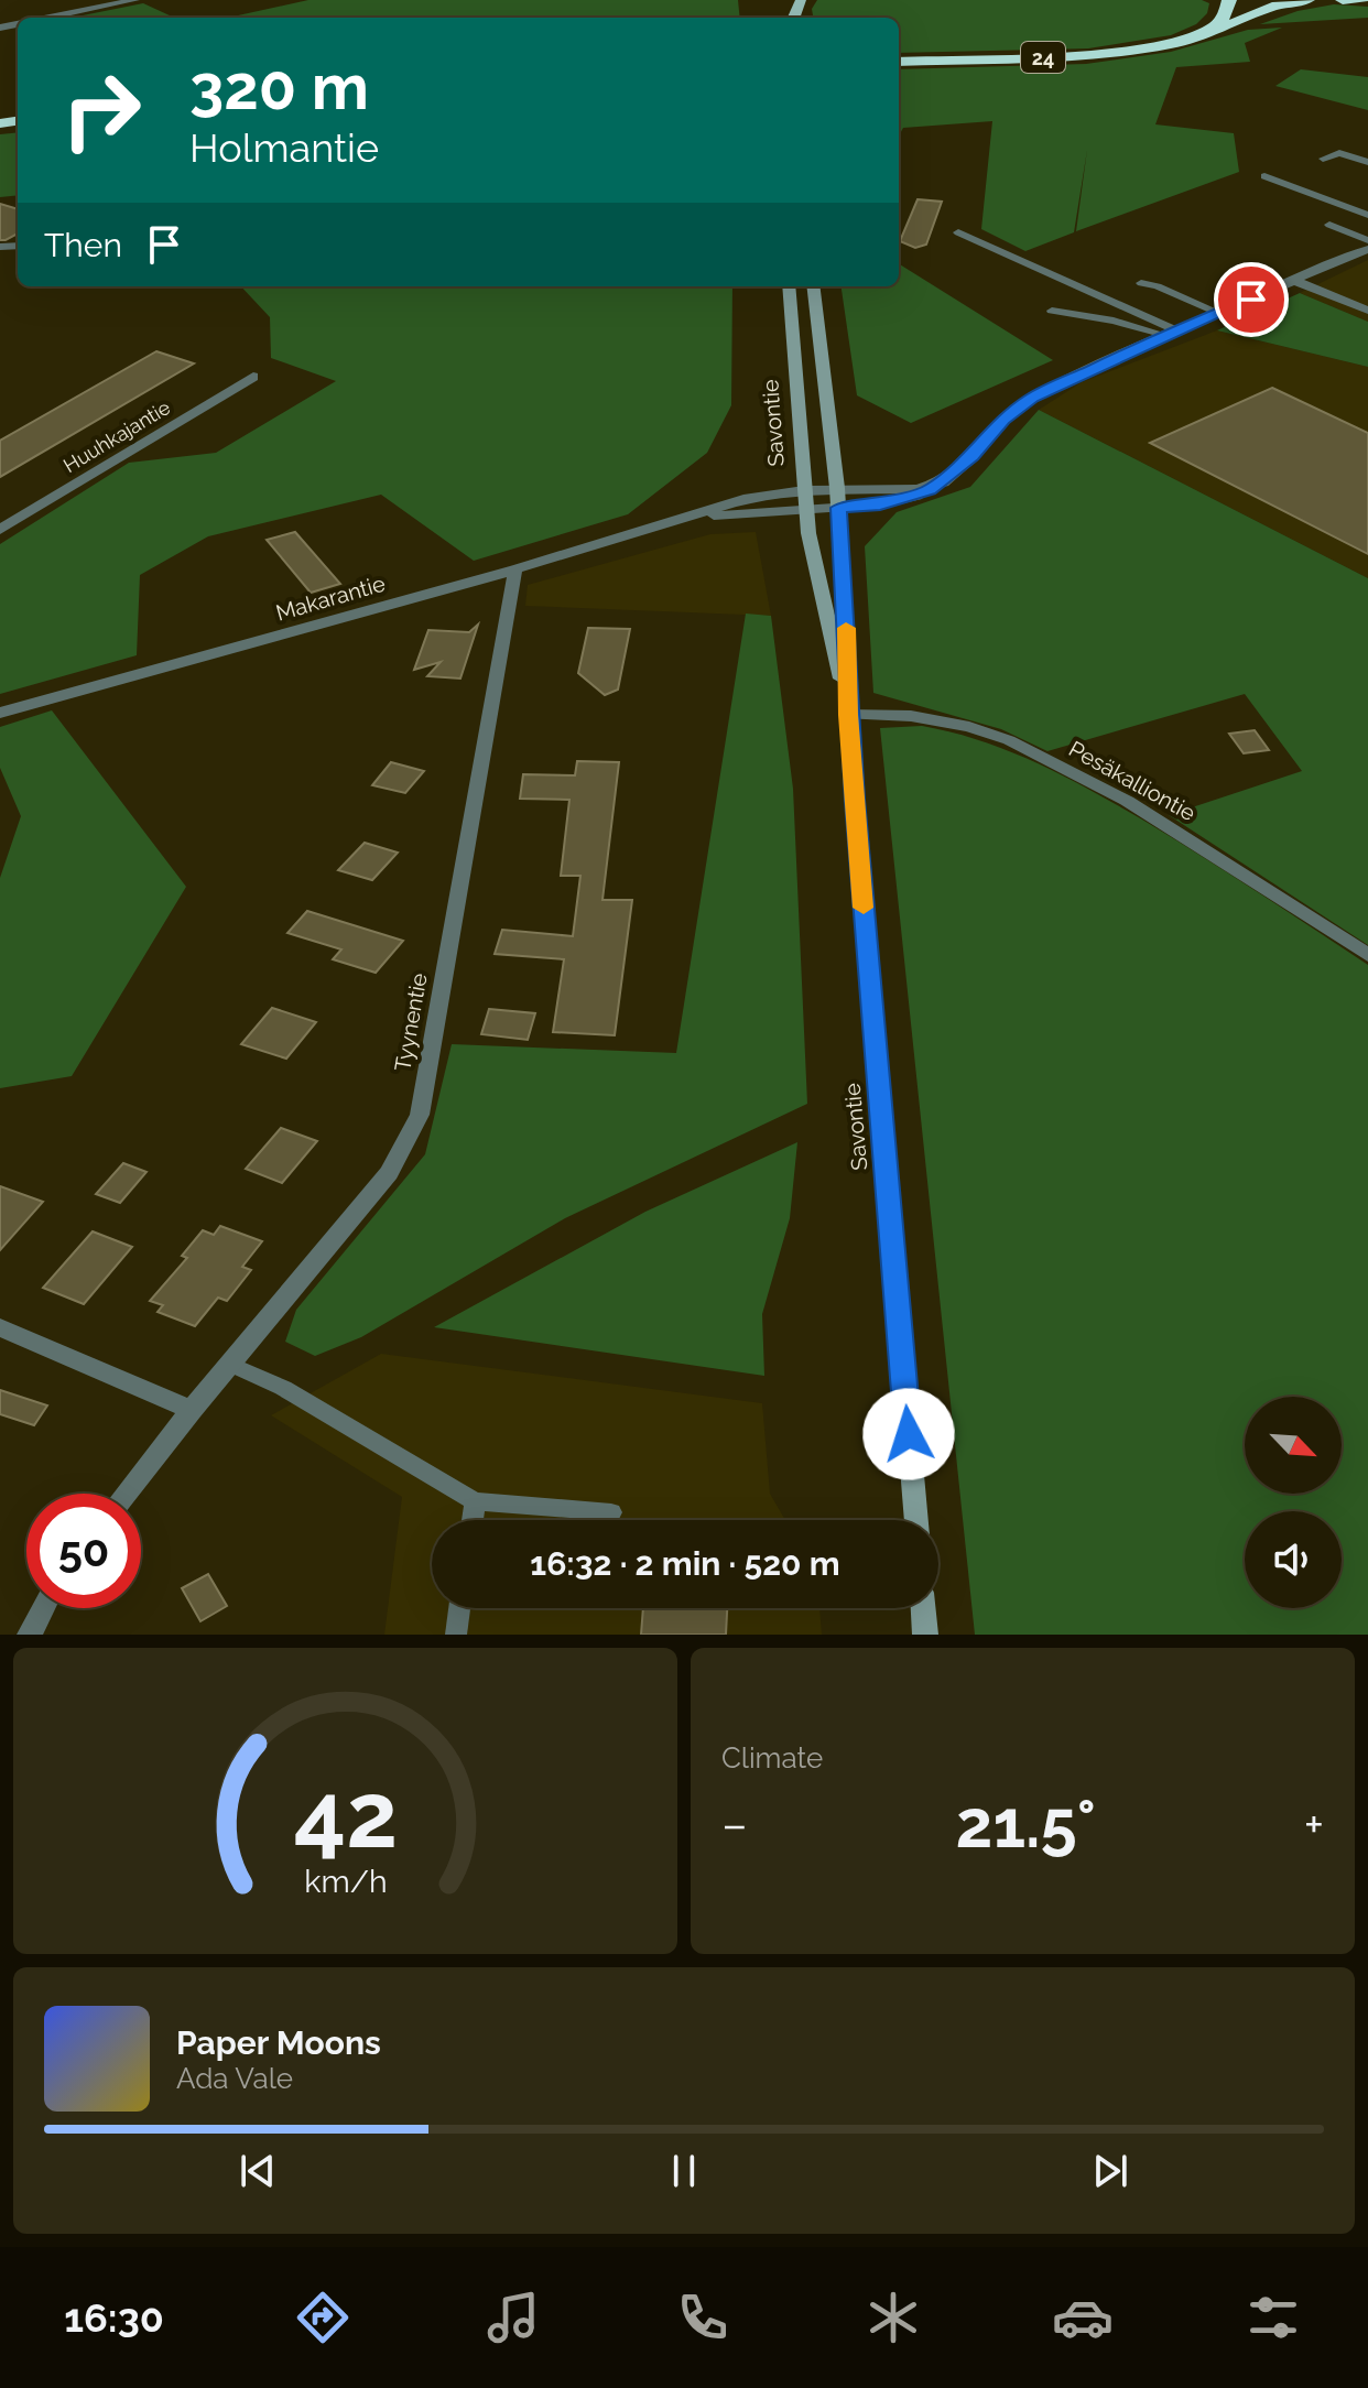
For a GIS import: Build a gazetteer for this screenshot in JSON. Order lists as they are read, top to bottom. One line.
{"streets":{"highway":["24"],"main road":["Savontie"],"street":["Huuhkajantie","Makarantie","Pesäkalliontie","Tyynentie"]},"crossings":[["Savontie","Makarantie"],["Savontie","Pesäkalliontie"],["Makarantie","Tyynentie"]],"north":"bottom right","page":{"turn":["320 m","Holmantie"],"then":"Then","limit":"50","trip":"16:32 · 2 min · 520 m","tile":"Climate","heat":["−","21.5°","+"],"song":["Paper Moons","Ada Vale"],"tabs":"16:30","gauge":["42","km/h"]}}
